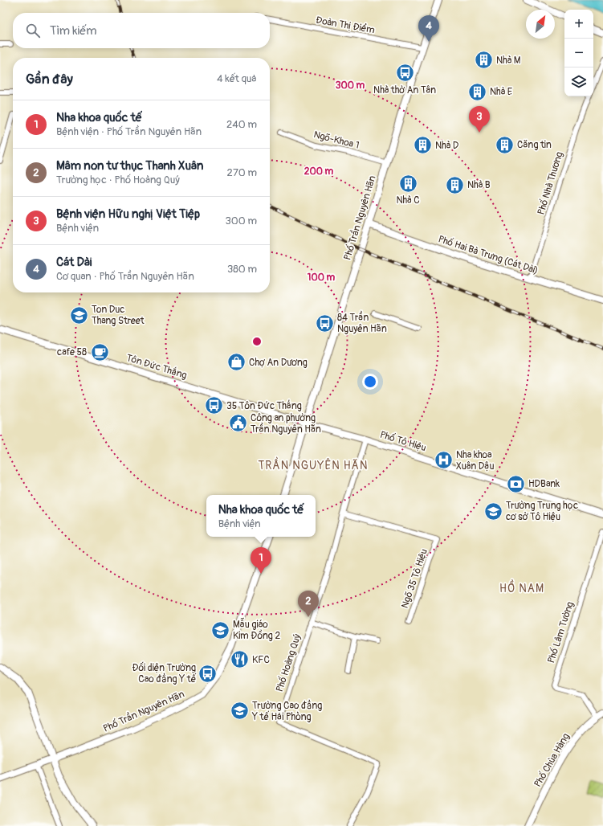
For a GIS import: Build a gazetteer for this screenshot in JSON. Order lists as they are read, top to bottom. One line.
{"streets":{"main road":["Phố Trần Nguyên Hãn","Phố Hai Bà Trưng (Cát Dài)","Tôn Đức Thắng","Phố Tô Hiệu","Phố Chùa Hàng"],"street":["Đoàn Thị Điểm","Ngõ-Khoa 1","Phố Nhà Thương","Ngõ 35 Tô Hiệu","Phố Lâm Tường","Phố Hoàng Quý"]},"crossings":[["Đoàn Thị Điểm","Phố Trần Nguyên Hãn"],["Ngõ-Khoa 1","Phố Trần Nguyên Hãn"],["Phố Nhà Thương","Phố Hai Bà Trưng (Cát Dài)"],["Phố Trần Nguyên Hãn","Phố Hai Bà Trưng (Cát Dài)"],["Phố Trần Nguyên Hãn","Tôn Đức Thắng"],["Phố Trần Nguyên Hãn","Phố Tô Hiệu"],["Tôn Đức Thắng","Phố Tô Hiệu"],["Phố Tô Hiệu","Phố Hoàng Quý"],["Ngõ 35 Tô Hiệu","Phố Hoàng Quý"],["Phố Lâm Tường","Phố Chùa Hàng"]],"districts":["TRẦN NGUYÊN HÃN","HỒ NAM"],"places":{"building":["Nhà M","Nhà E","Căng tin","Nhà D","Nhà C","Nhà B"],"bus stop":["Nhà thờ An Tân","84 Trần Nguyên Hãn","35 Tôn Đức Thắng","Đối diện Trường Cao đẳng Y tế"],"school or university":["Ton Duc Thang Street","Trường Trung học cơ sở Tô Hiệu","Mẫu giáo Kim Đồng 2","Trường Cao đẳng Y tế Hải Phòng"],"cafe":["cafe 58"],"shop":["Chợ An Dương"],"public building":["Công an phường Trần Nguyên Hãn"],"hospital":["Nha khoa Xuân Dậu"],"bank":["HDBank"],"restaurant":["KFC"]},"north":"top right","page":{"map_buttons":["+","−"],"search":"Tìm kiếm","pins":["4","3","1","2"],"heading":["Gần đây","4 kết quả"],"list":[{"mark":"1","name":"Nha khoa quốc tế","note":"Bệnh viện · Phố Trần Nguyên Hãn","value":"240 m"},{"mark":"2","name":"Mâm non tư thục Thanh Xuân","note":"Trường học · Phố Hoàng Quý","value":"270 m"},{"mark":"3","name":"Bệnh viện Hữu nghị Việt Tiệp","note":"Bệnh viện","value":"300 m"},{"mark":"4","name":"Cát Dài","note":"Cơ quan · Phố Trần Nguyên Hãn","value":"380 m"}],"popup":["Nha khoa quốc tế","Bệnh viện"]},"rings":["300 m","200 m","100 m"]}
